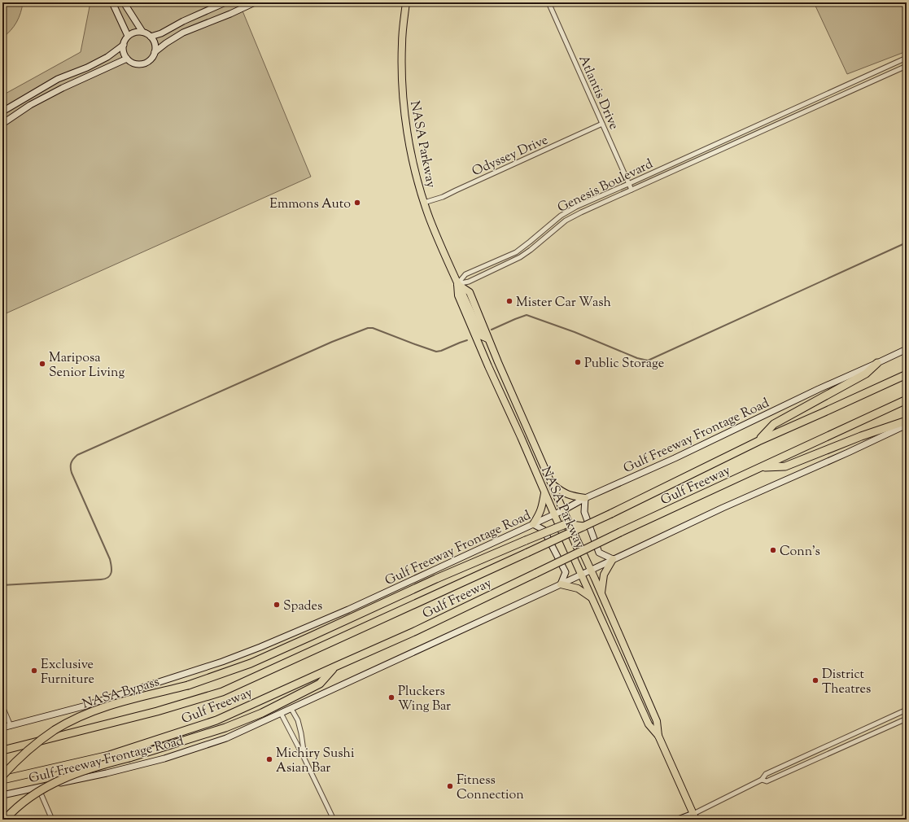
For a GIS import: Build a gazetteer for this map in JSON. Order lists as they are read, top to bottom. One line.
{"streets":{"highway":["Gulf Freeway","NASA Bypass"],"main road":["NASA Parkway","Gulf Freeway Frontage Road"],"street":["Atlantis Drive","Odyssey Drive","Genesis Boulevard"]},"crossings":[["Atlantis Drive","Odyssey Drive"],["Atlantis Drive","Genesis Boulevard"],["NASA Parkway","Odyssey Drive"],["NASA Parkway","Genesis Boulevard"],["NASA Parkway","Gulf Freeway Frontage Road"],["Gulf Freeway","NASA Bypass"]],"places":["Emmons Auto","Mister Car Wash","Public Storage","Mariposa Senior Living","Conn's","Spades","Exclusive Furniture","District Theatres","Pluckers Wing Bar","Michiry Sushi Asian Bar","Fitness Connection"]}
